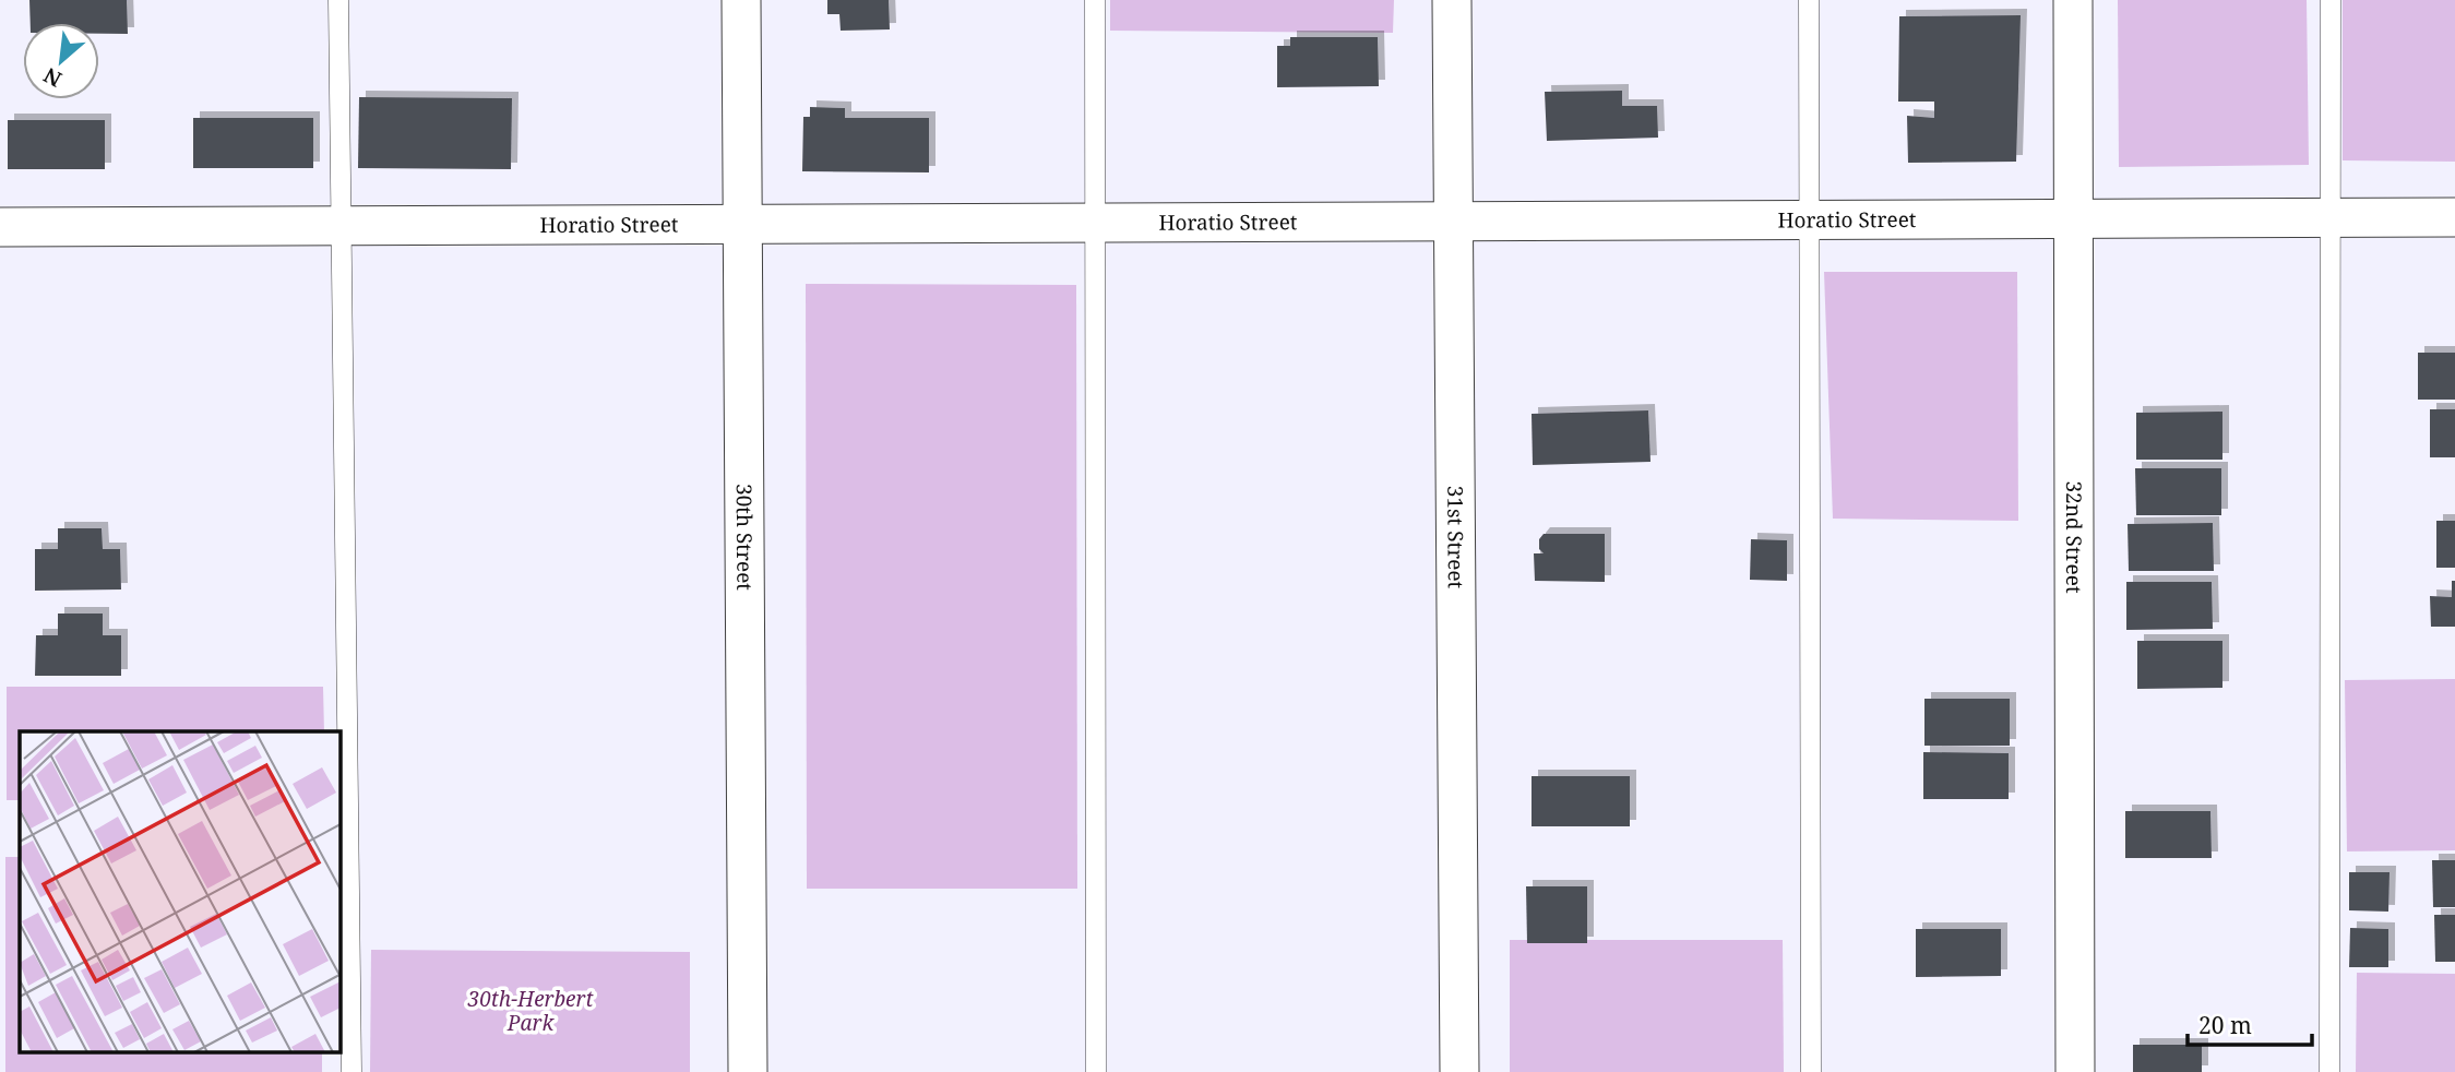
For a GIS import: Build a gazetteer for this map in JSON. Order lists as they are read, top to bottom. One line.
{"streets":{"street":["Horatio Street","30th Street","31st Street","32nd Street"]},"crossings":[["Horatio Street","30th Street"],["Horatio Street","31st Street"],["Horatio Street","32nd Street"]],"parks":["30th-Herbert Park"],"scale_bar":"20 m","north":"bottom left"}
